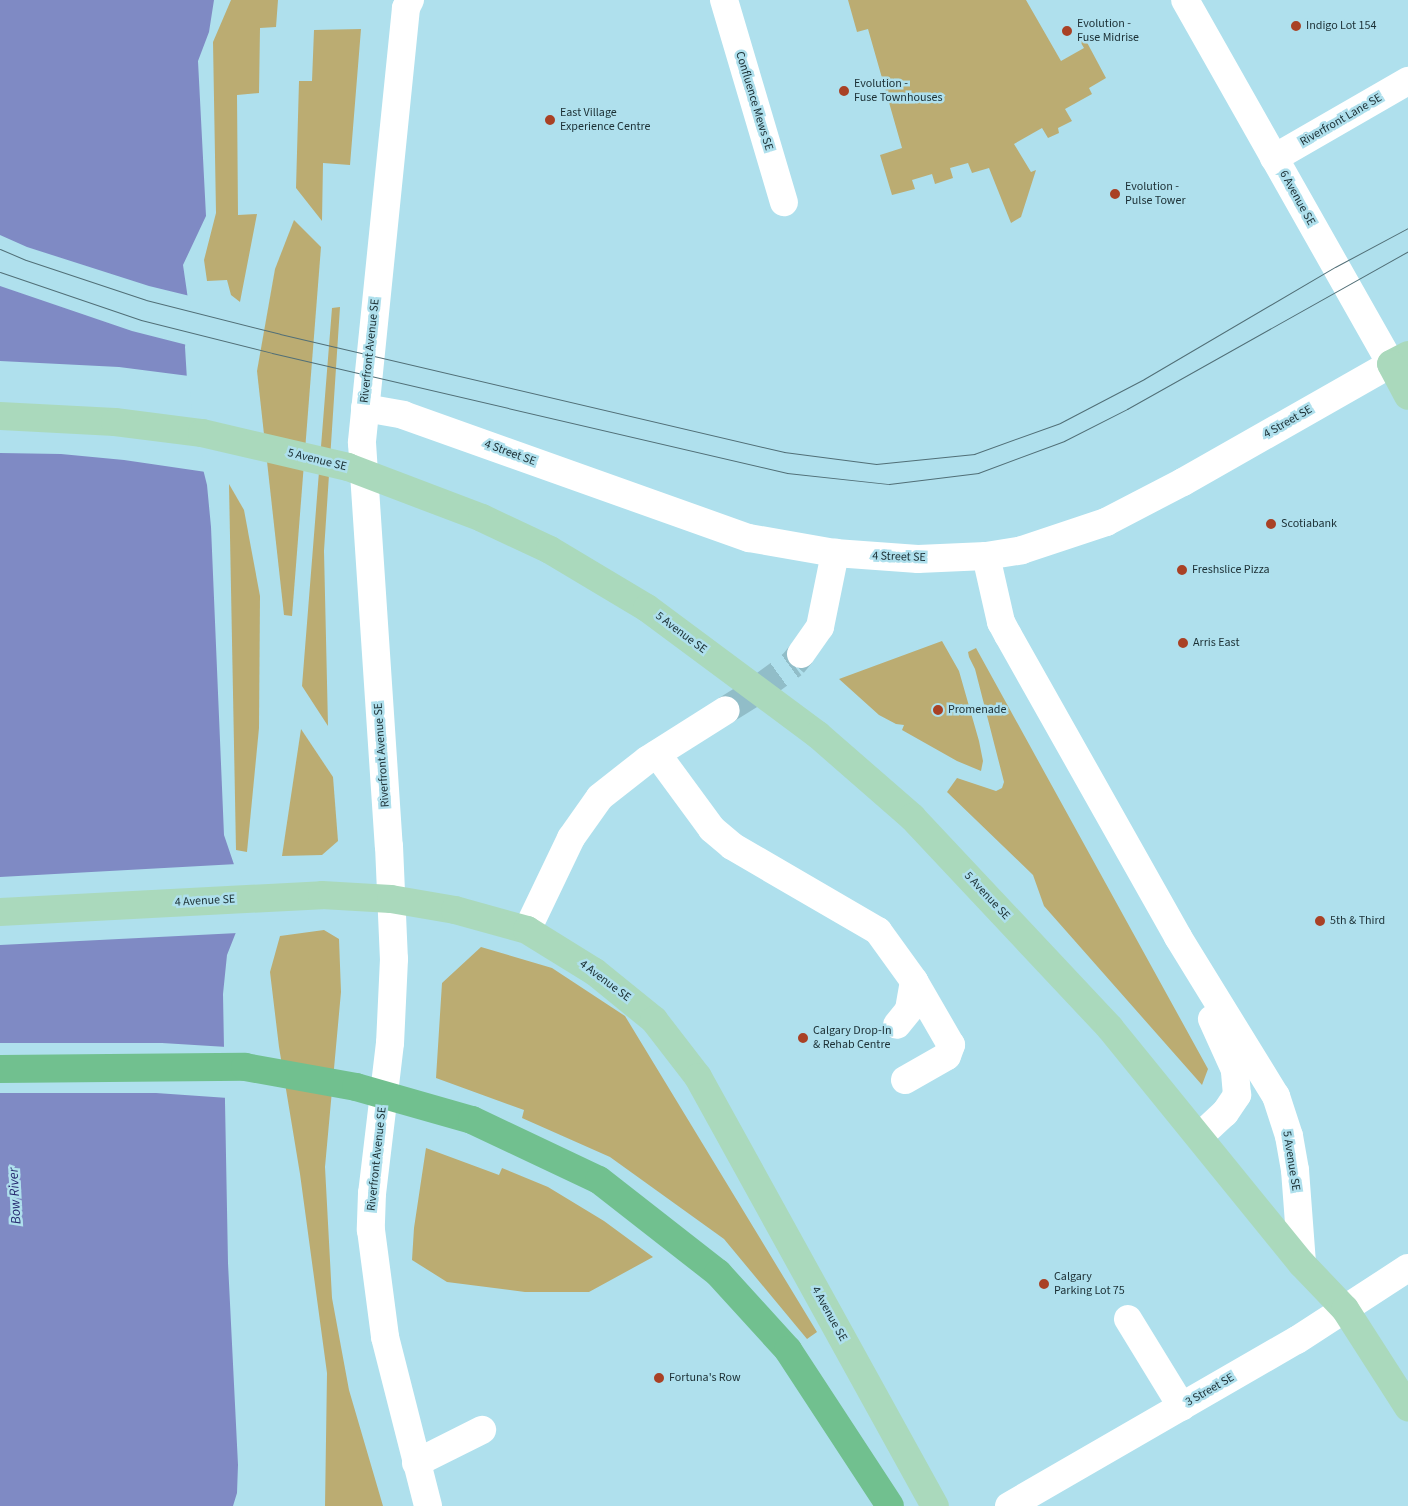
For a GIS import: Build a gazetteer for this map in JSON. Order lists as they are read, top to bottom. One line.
{"streets":{"main road":["6 Avenue SE","5 Avenue SE","4 Avenue SE"],"street":["Confluence Mews SE","Riverfront Lane SE","Riverfront Avenue SE","4 Street SE","3 Street SE"]},"crossings":[["Riverfront Lane SE","6 Avenue SE"],["6 Avenue SE","4 Street SE"],["Riverfront Avenue SE","4 Street SE"],["Riverfront Avenue SE","4 Avenue SE"],["4 Street SE","5 Avenue SE"],["5 Avenue SE","3 Street SE"]],"water":["Bow River"],"places":["Indigo Lot 154","Evolution - Fuse Midrise","Evolution - Fuse Townhouses","East Village Experience Centre","Evolution - Pulse Tower","Scotiabank","Freshslice Pizza","Arris East","Promenade","5th & Third","Calgary Drop-In & Rehab Centre","Calgary Parking Lot 75","Fortuna's Row"]}
